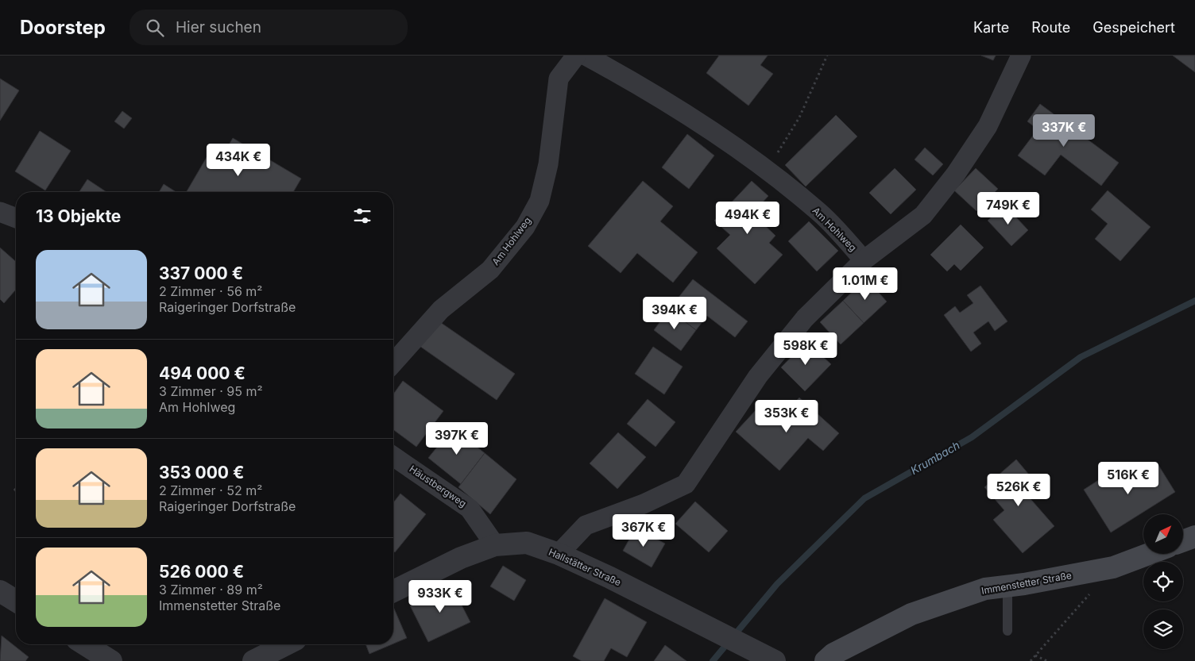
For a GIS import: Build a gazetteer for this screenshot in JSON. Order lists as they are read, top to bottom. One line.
{"streets":{"main road":["Immenstetter Straße"],"street":["Am Hohlweg","Häustbergweg","Hallstätter Straße"]},"crossings":[["Häustbergweg","Hallstätter Straße"]],"water":["Krumbach"],"north":"top right","page":{"header":"Doorstep","search":"Hier suchen","nav":["Karte","Route","Gespeichert"],"price":["337K €","434K €","749K €","494K €","1.01M €","394K €","598K €","353K €","397K €","516K €","526K €","367K €","933K €"],"heading":"13 Objekte","list":[{"name":"337 000 €","note":"2 Zimmer · 56 m² · Raigeringer Dorfstraße"},{"name":"494 000 €","note":"3 Zimmer · 95 m² · Am Hohlweg"},{"name":"353 000 €","note":"2 Zimmer · 52 m² · Raigeringer Dorfstraße"},{"name":"526 000 €","note":"3 Zimmer · 89 m² · Immenstetter Straße"}]}}
